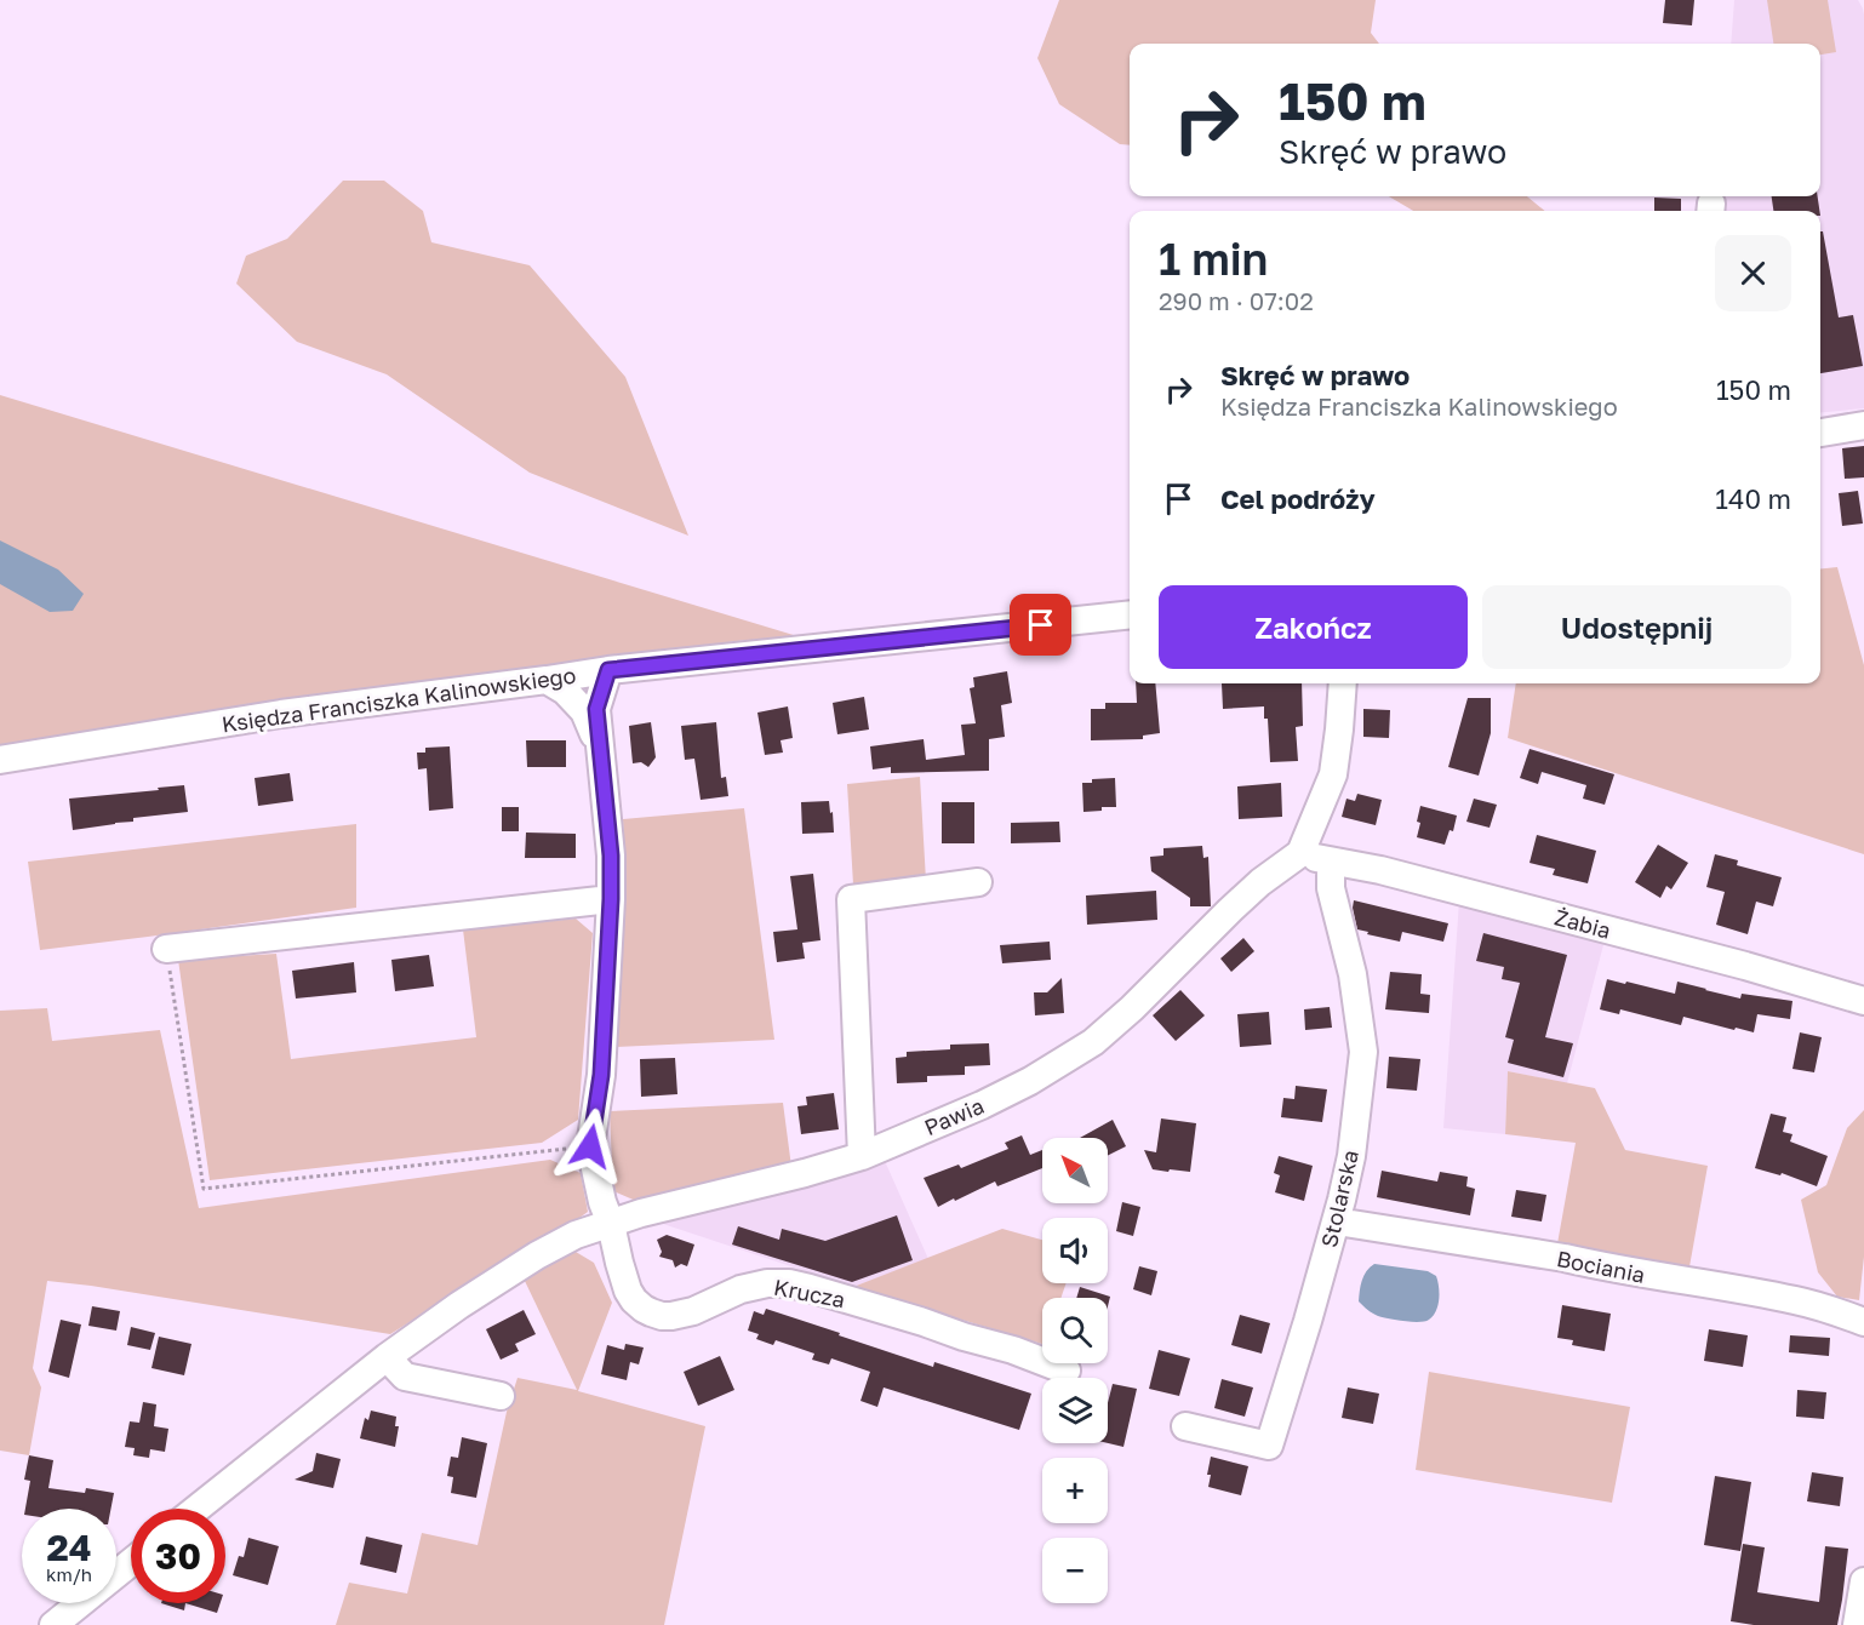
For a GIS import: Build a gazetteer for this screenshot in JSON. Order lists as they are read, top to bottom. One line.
{"streets":{"street":["Księdza Franciszka Kalinowskiego","Żabia","Pawia","Stolarska","Bociania","Krucza"]},"crossings":[["Żabia","Pawia"],["Żabia","Stolarska"],["Pawia","Krucza"],["Stolarska","Bociania"]],"north":"top left","page":{"turn":["150 m","Skręć w prawo"],"heading":["1 min","290 m · 07:02"],"list":[{"name":"Skręć w prawo","note":"Księdza Franciszka Kalinowskiego","value":"150 m"},{"name":"Cel podróży","value":"140 m"}],"buttons":["Zakończ","Udostępnij"],"map_buttons":["+","−"],"speed":"24 km/h","limit":"30"}}
